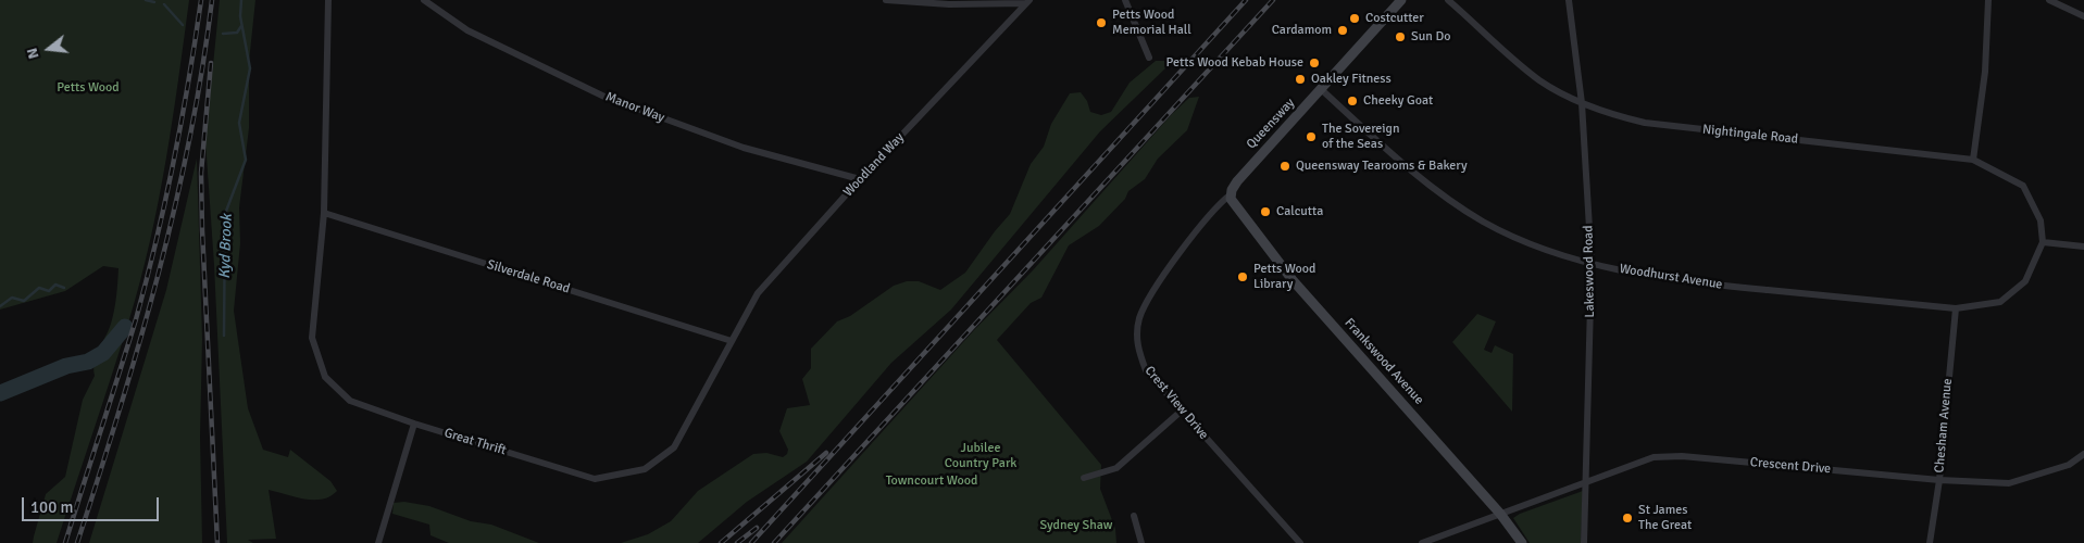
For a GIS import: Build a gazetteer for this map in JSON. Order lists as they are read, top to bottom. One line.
{"streets":{"street":["Manor Way","Queensway","Nightingale Road","Woodland Way","Lakeswood Road","Silverdale Road","Woodhurst Avenue","Frankswood Avenue","Crest View Drive","Chesham Avenue","Great Thrift","Crescent Drive"]},"crossings":[["Manor Way","Woodland Way"],["Queensway","Woodhurst Avenue"],["Queensway","Frankswood Avenue"],["Queensway","Crest View Drive"],["Nightingale Road","Lakeswood Road"],["Nightingale Road","Woodhurst Avenue"],["Woodland Way","Silverdale Road"],["Woodland Way","Great Thrift"],["Lakeswood Road","Woodhurst Avenue"],["Lakeswood Road","Crescent Drive"],["Silverdale Road","Great Thrift"],["Woodhurst Avenue","Chesham Avenue"],["Frankswood Avenue","Crest View Drive"],["Frankswood Avenue","Crescent Drive"],["Chesham Avenue","Crescent Drive"]],"water":["Kyd Brook"],"parks":["Petts Wood","Jubilee Country Park","Towncourt Wood","Sydney Shaw"],"places":["Costcutter","Petts Wood Memorial Hall","Cardamom","Sun Do","Petts Wood Kebab House","Oakley Fitness","Cheeky Goat","The Sovereign of the Seas","Queensway Tearooms & Bakery","Calcutta","Petts Wood Library","St James The Great"],"scale_bar":"100 m","north":"left"}
